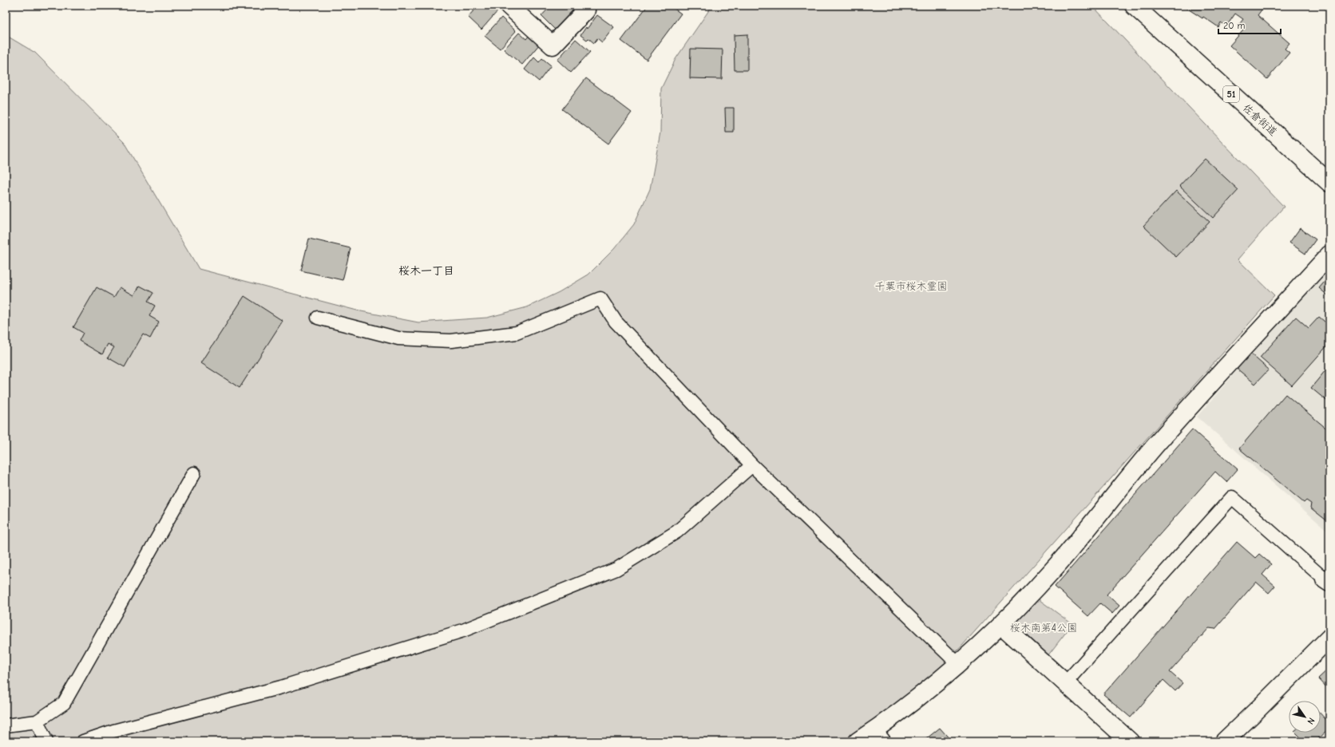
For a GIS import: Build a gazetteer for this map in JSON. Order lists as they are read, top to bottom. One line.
{"streets":{"main road":["51","佐倉街道"]},"districts":["桜木一丁目"],"parks":["千葉市桜木霊園","桜木南第4公園"],"scale_bar":"20 m","north":"bottom right"}
